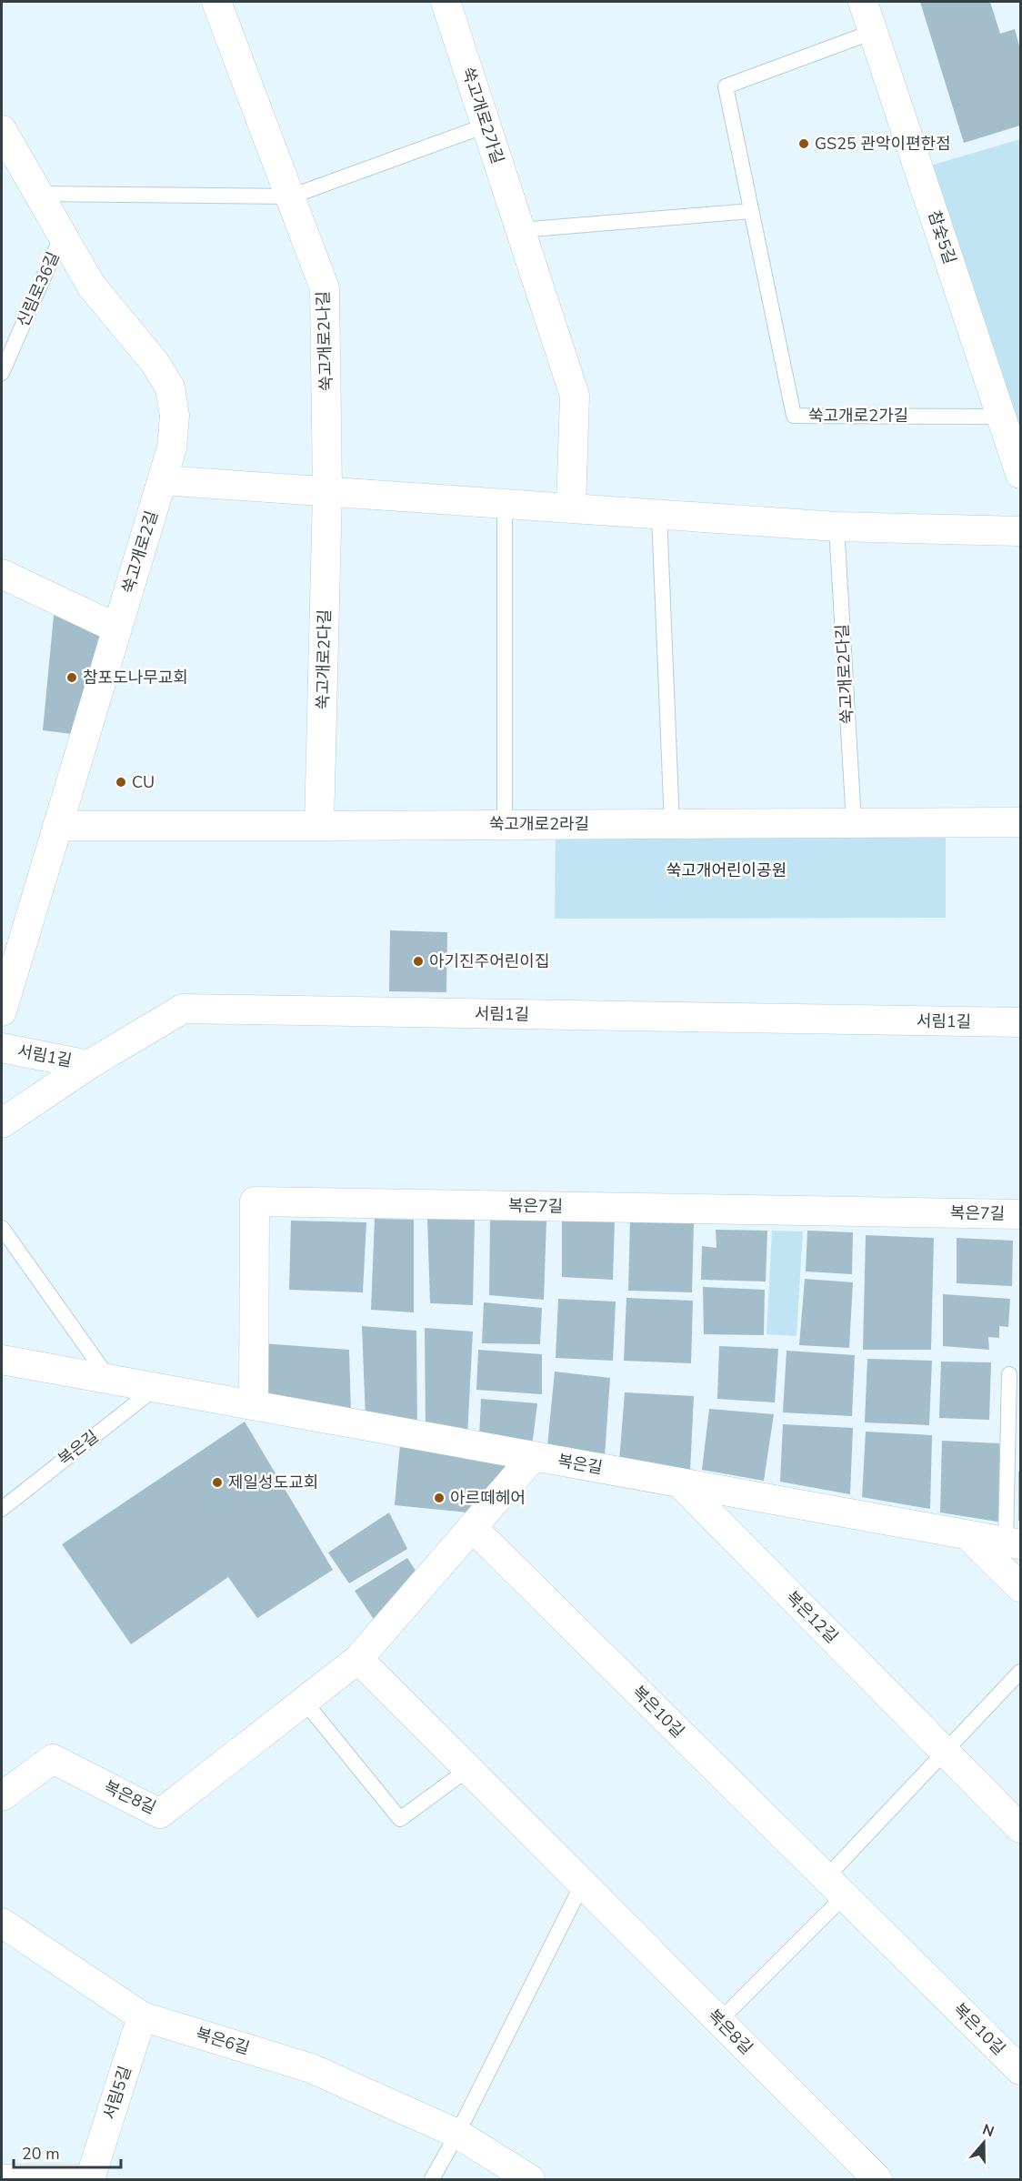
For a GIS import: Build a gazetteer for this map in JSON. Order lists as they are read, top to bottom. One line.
{"streets":{"street":["쑥고개로2가길","참숯5길","쑥고개로2나길","쑥고개로2길","쑥고개로2다길","쑥고개로2라길","서림1길","복은7길","복은길","복은12길","복은10길","복은8길","복은6길","서림5길"],"lane":["신림로36길"]},"crossings":[["쑥고개로2가길","참숯5길"],["신림로36길","쑥고개로2길"],["쑥고개로2나길","쑥고개로2다길"],["쑥고개로2길","쑥고개로2라길"],["쑥고개로2다길","쑥고개로2라길"],["복은7길","복은길"],["복은길","복은12길"],["복은길","복은8길"],["복은10길","복은8길"],["복은6길","서림5길"]],"parks":["쑥고개어린이공원"],"places":["GS25 관악이편한점","참포도나무교회","CU","아기진주어린이집","제일성도교회","아르떼헤어"],"scale_bar":"20 m","north":"top"}
